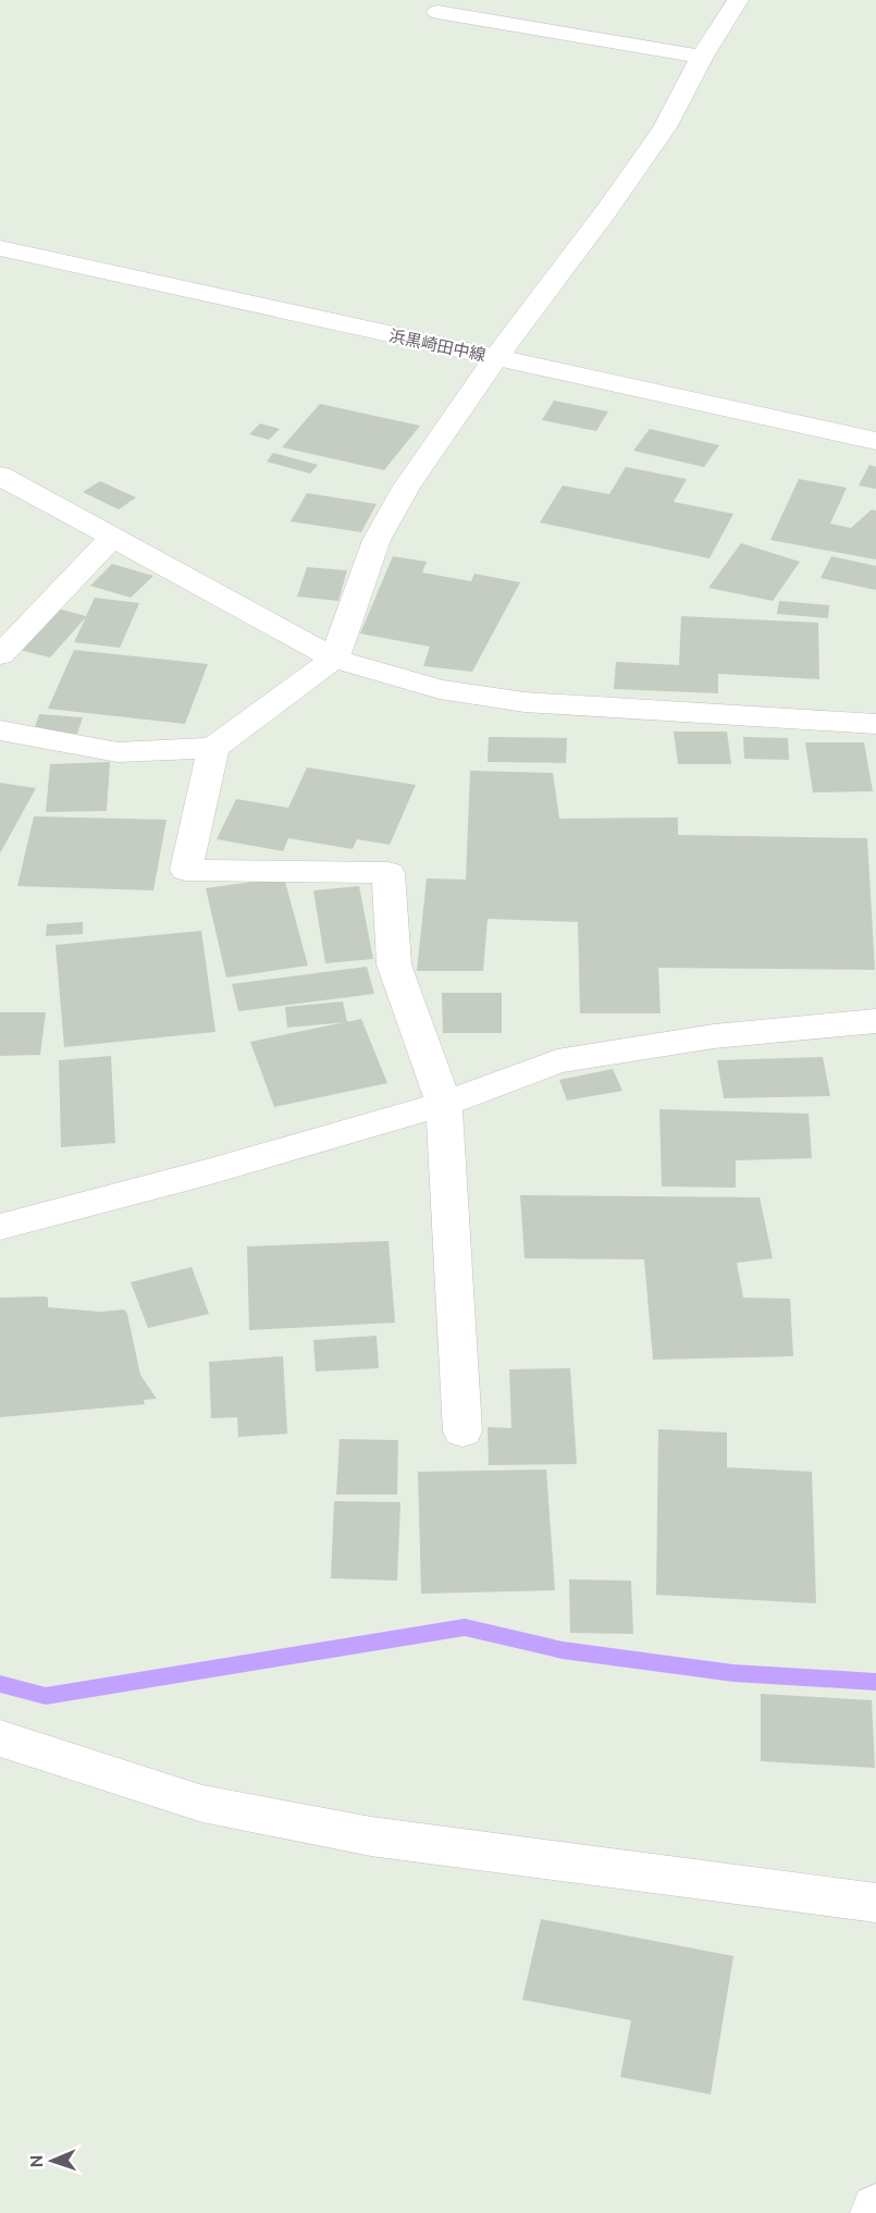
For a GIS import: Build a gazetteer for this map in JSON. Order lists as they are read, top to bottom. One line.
{"streets":{"street":["浜黒崎田中線"]},"north":"left"}
